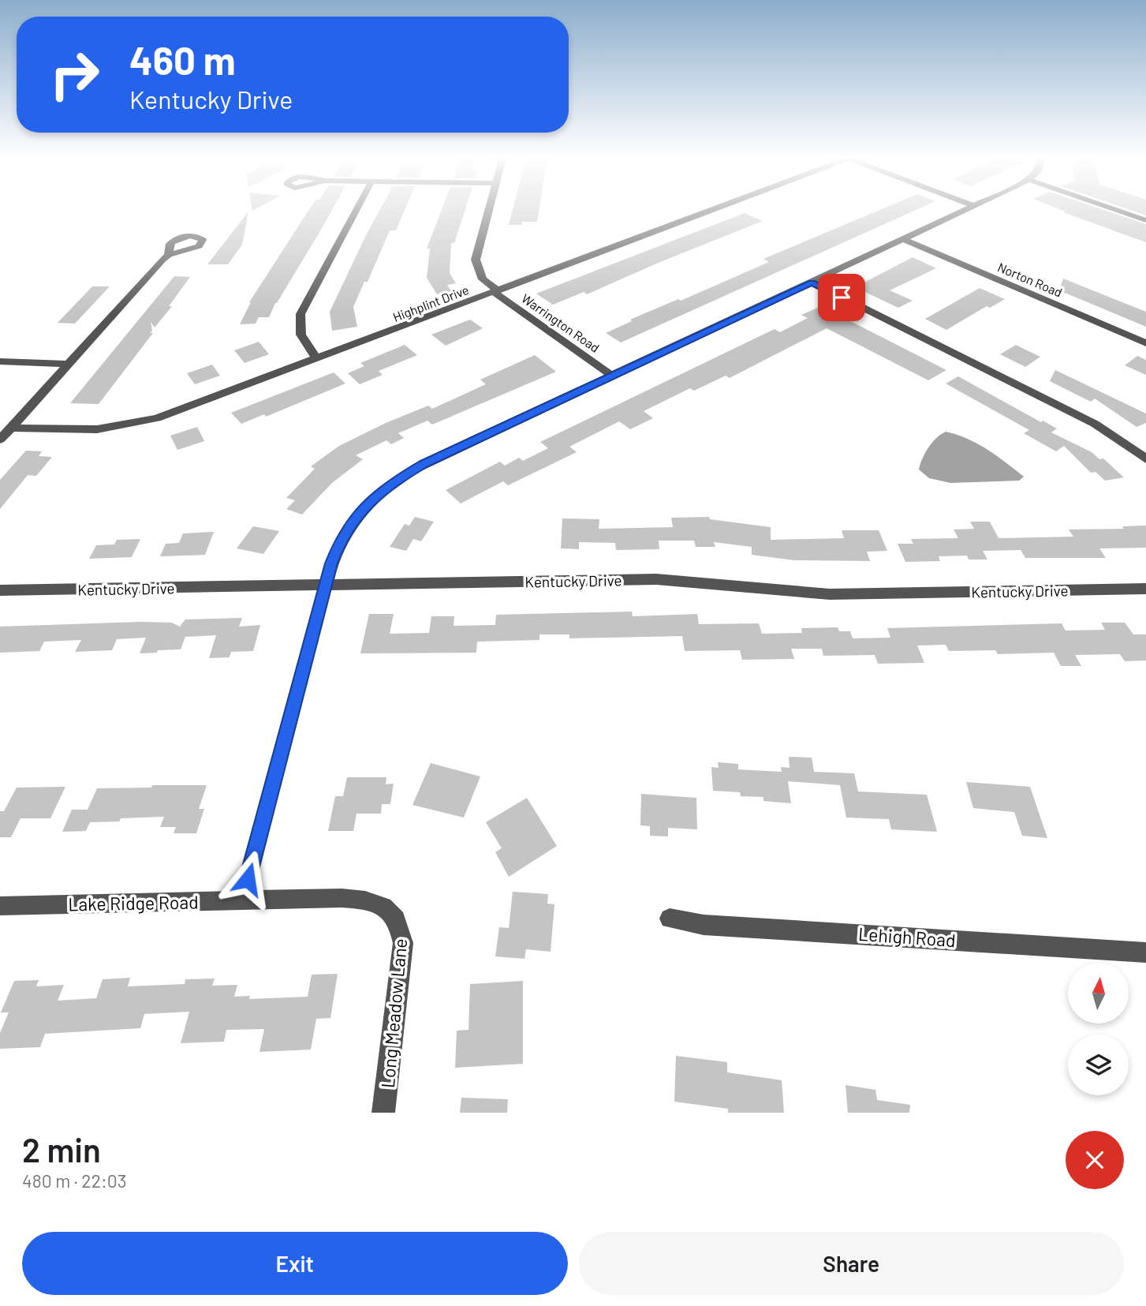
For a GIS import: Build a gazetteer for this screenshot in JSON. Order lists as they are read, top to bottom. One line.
{"streets":{"street":["Norton Road","Highplint Drive","Warrington Road","Kentucky Drive","Lake Ridge Road","Lehigh Road","Long Meadow Lane"]},"crossings":[["Highplint Drive","Warrington Road"],["Lake Ridge Road","Long Meadow Lane"]],"north":"top","page":{"turn":["460 m","Kentucky Drive"],"heading":["2 min","480 m · 22:03"],"buttons":["Exit","Share"]}}
